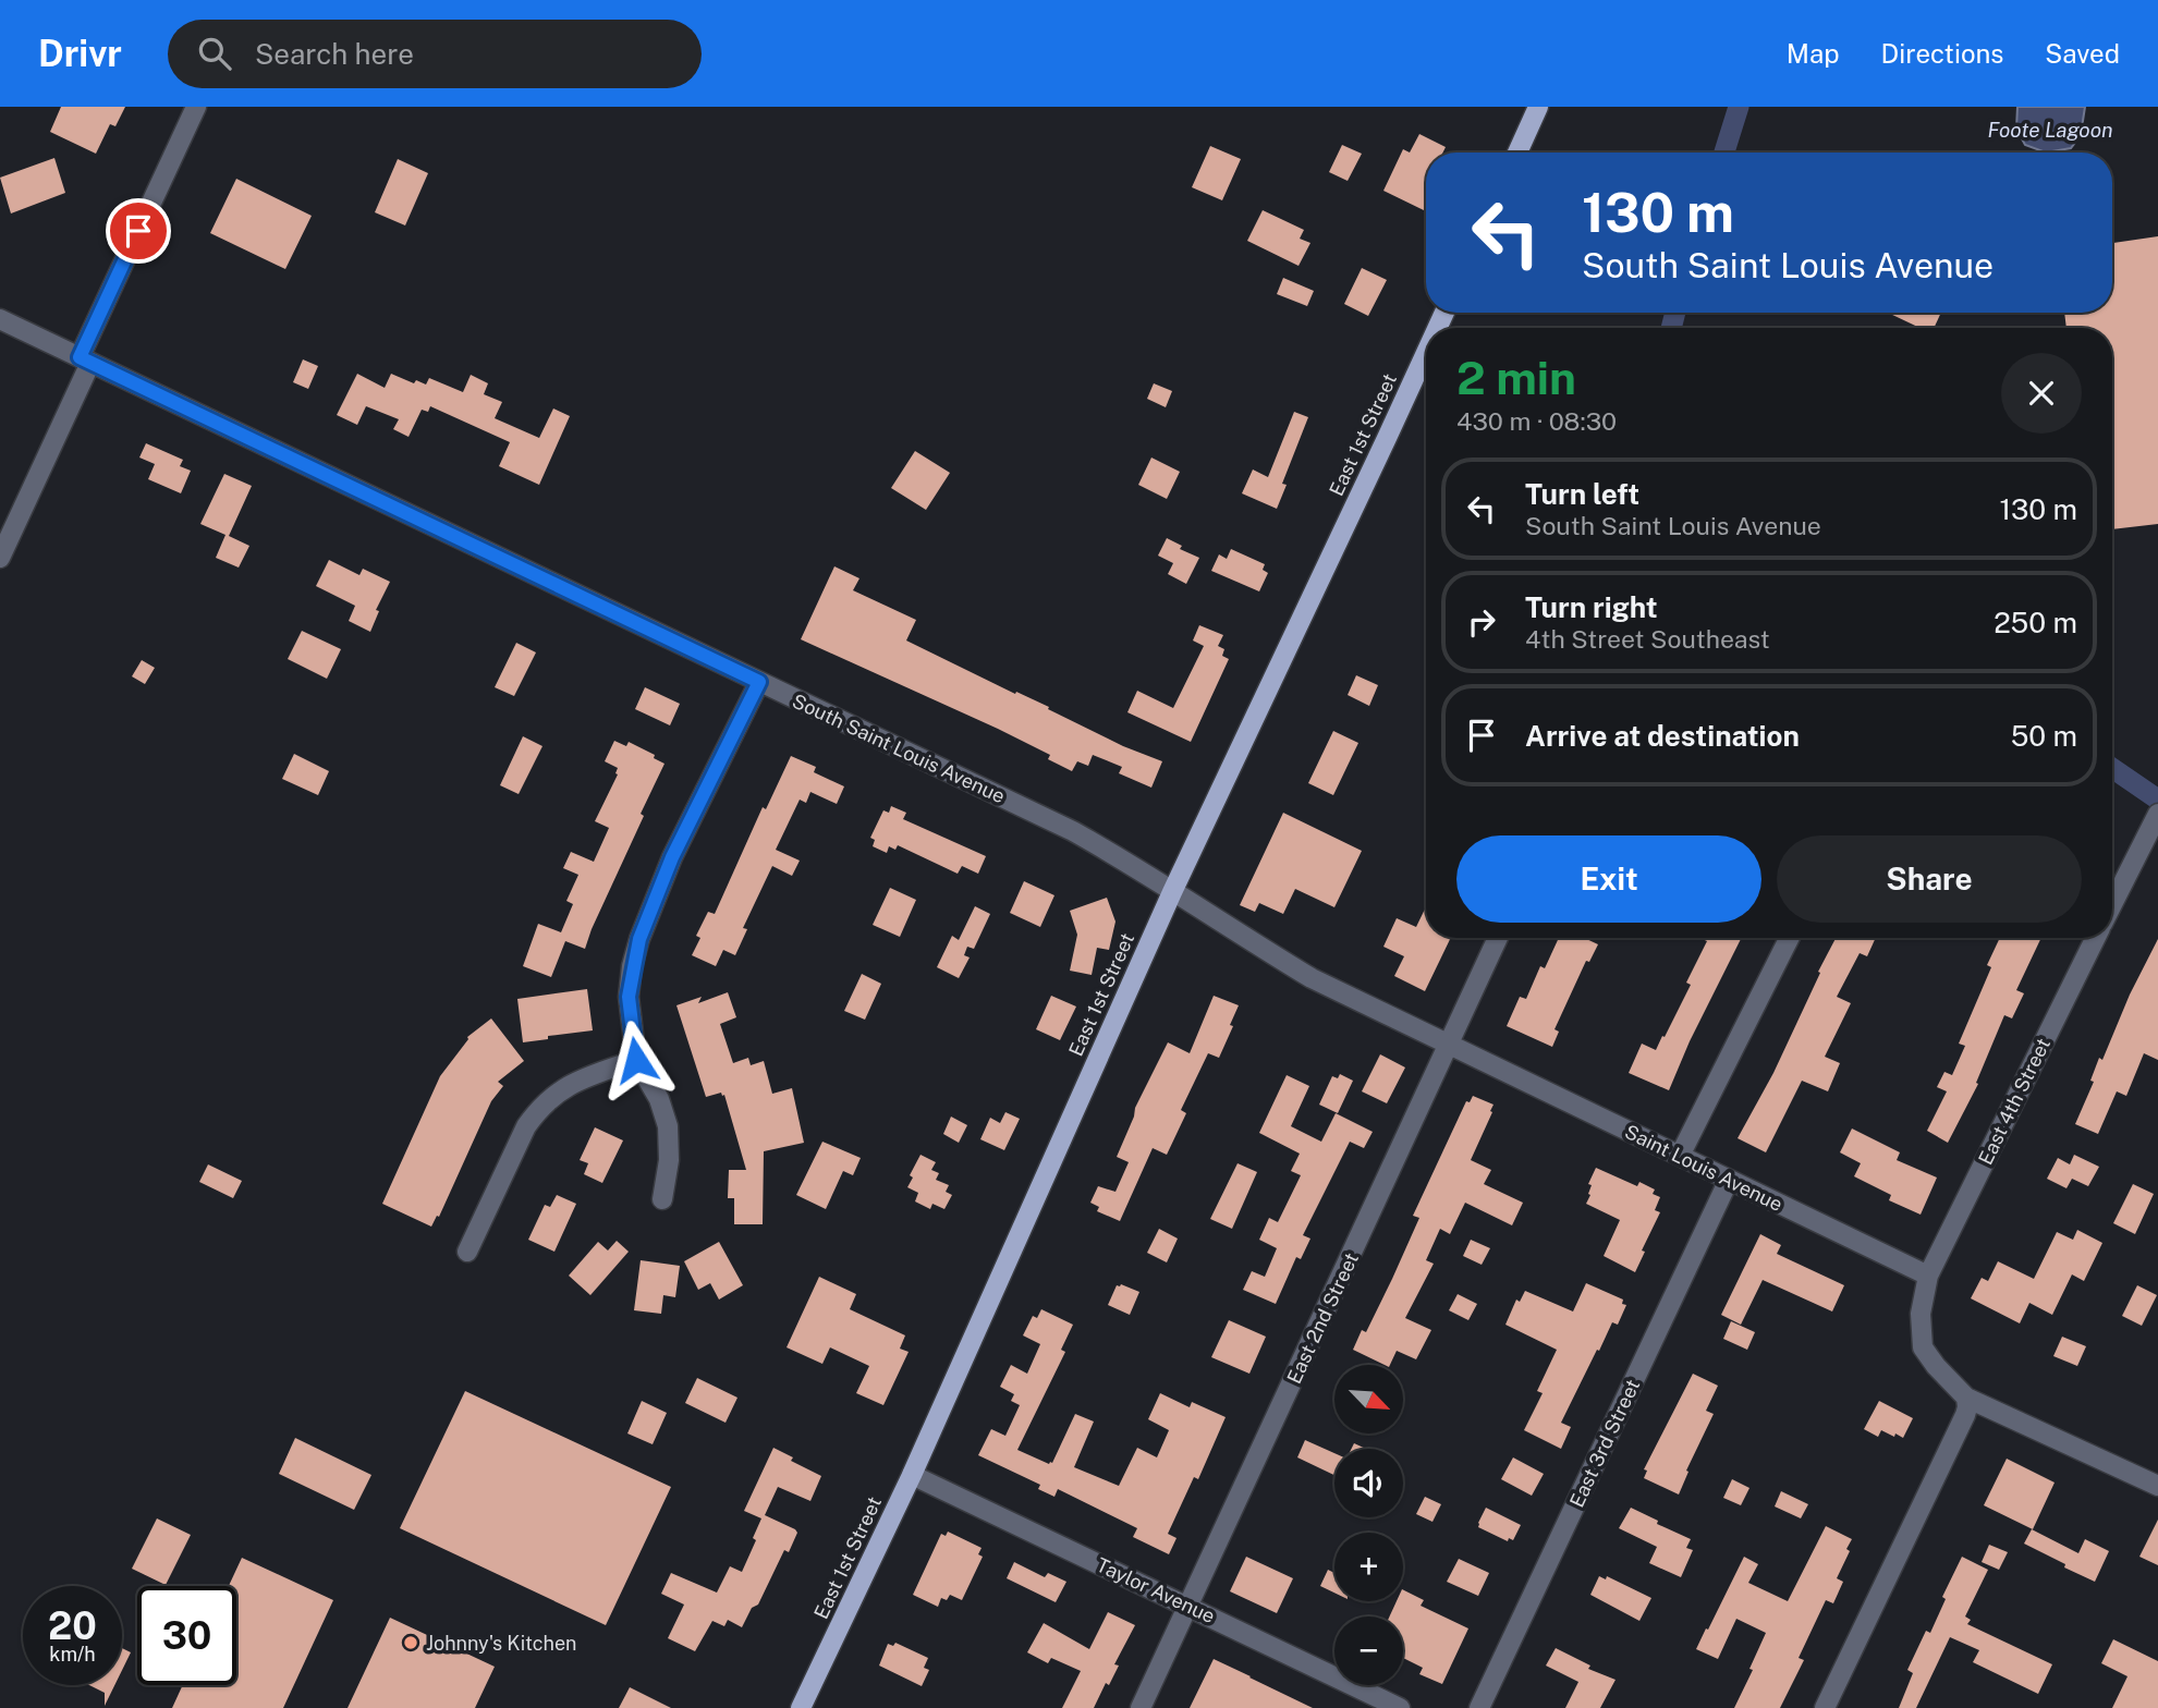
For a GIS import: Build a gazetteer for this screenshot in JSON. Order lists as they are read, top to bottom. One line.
{"streets":{"main road":["East 1st Street"],"street":["South Saint Louis Avenue","East 4th Street","Saint Louis Avenue","East 2nd Street","East 3rd Street","Taylor Avenue"]},"crossings":[["East 1st Street","South Saint Louis Avenue"],["East 1st Street","Saint Louis Avenue"],["East 1st Street","Taylor Avenue"],["South Saint Louis Avenue","Saint Louis Avenue"],["East 4th Street","Saint Louis Avenue"],["Saint Louis Avenue","East 2nd Street"],["Saint Louis Avenue","East 3rd Street"],["East 2nd Street","Taylor Avenue"]],"water":["Foote Lagoon"],"places":["Johnny's Kitchen"],"north":"bottom right","page":{"header":"Drivr","search":"Search here","nav":["Map","Directions","Saved"],"turn":["130 m","South Saint Louis Avenue"],"heading":["2 min","430 m · 08:30"],"list":[{"name":"Turn left","note":"South Saint Louis Avenue","value":"130 m"},{"name":"Turn right","note":"4th Street Southeast","value":"250 m"},{"name":"Arrive at destination","value":"50 m"}],"buttons":["Exit","Share"],"map_buttons":["+","−"],"speed":"20 km/h","limit":"30"}}
